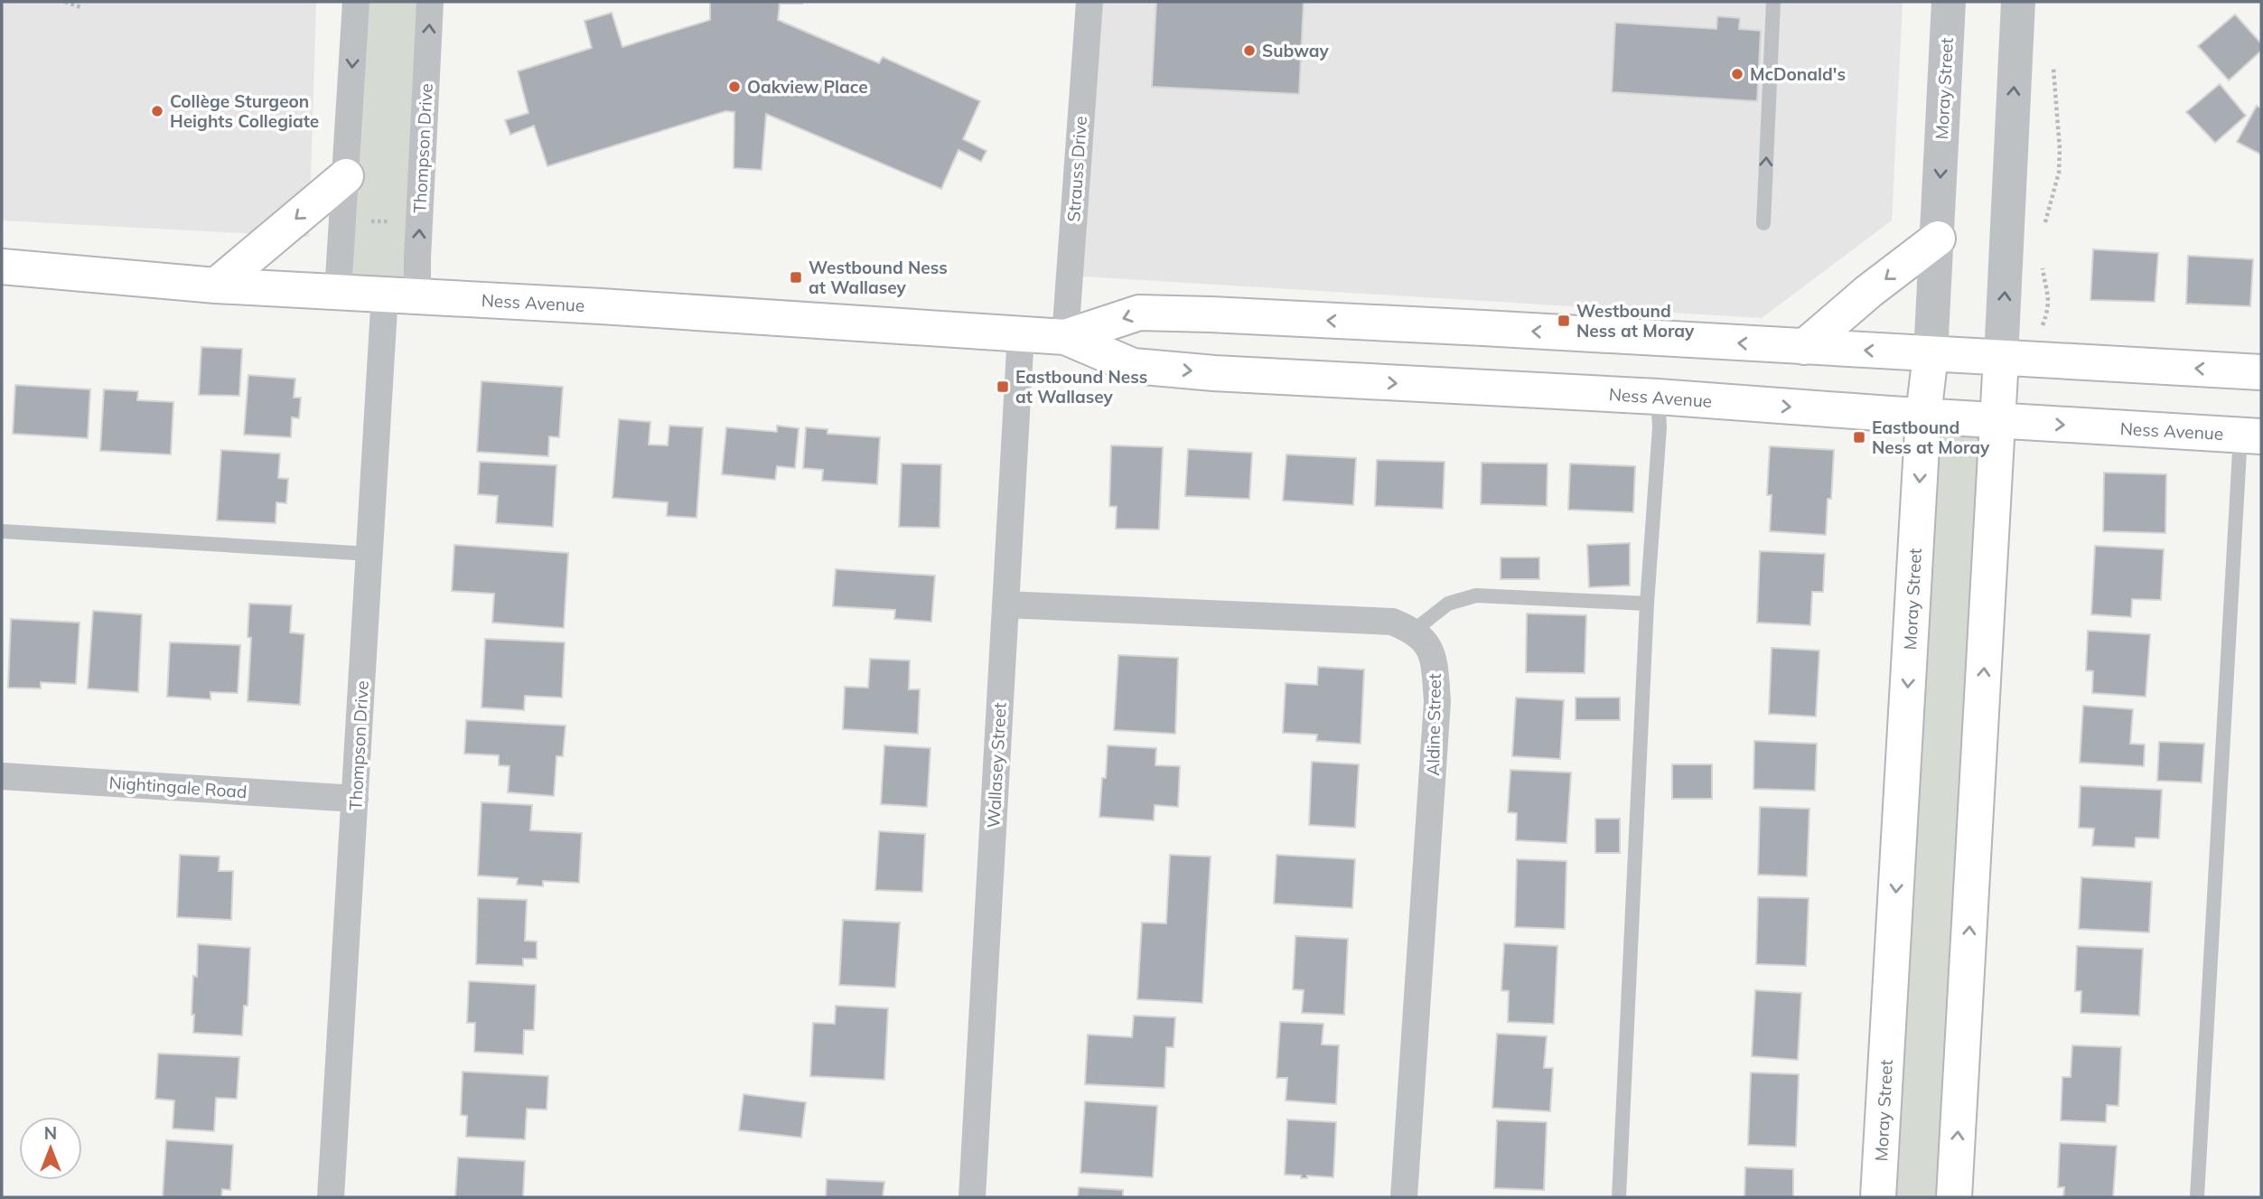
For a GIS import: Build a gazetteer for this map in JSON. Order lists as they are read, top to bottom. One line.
{"streets":{"main road":["Moray Street","Ness Avenue"],"street":["Thompson Drive","Strauss Drive","Aldine Street","Wallasey Street","Nightingale Road"]},"crossings":[["Moray Street","Ness Avenue"],["Thompson Drive","Ness Avenue"],["Thompson Drive","Nightingale Road"],["Strauss Drive","Ness Avenue"],["Ness Avenue","Wallasey Street"]],"one_way":["Moray Street"],"places":{"other":["Subway","McDonald's","Oakview Place","Collège Sturgeon Heights Collegiate"],"transit":["Westbound Ness at Wallasey","Westbound Ness at Moray","Eastbound Ness at Wallasey","Eastbound Ness at Moray"]},"north":"top"}
